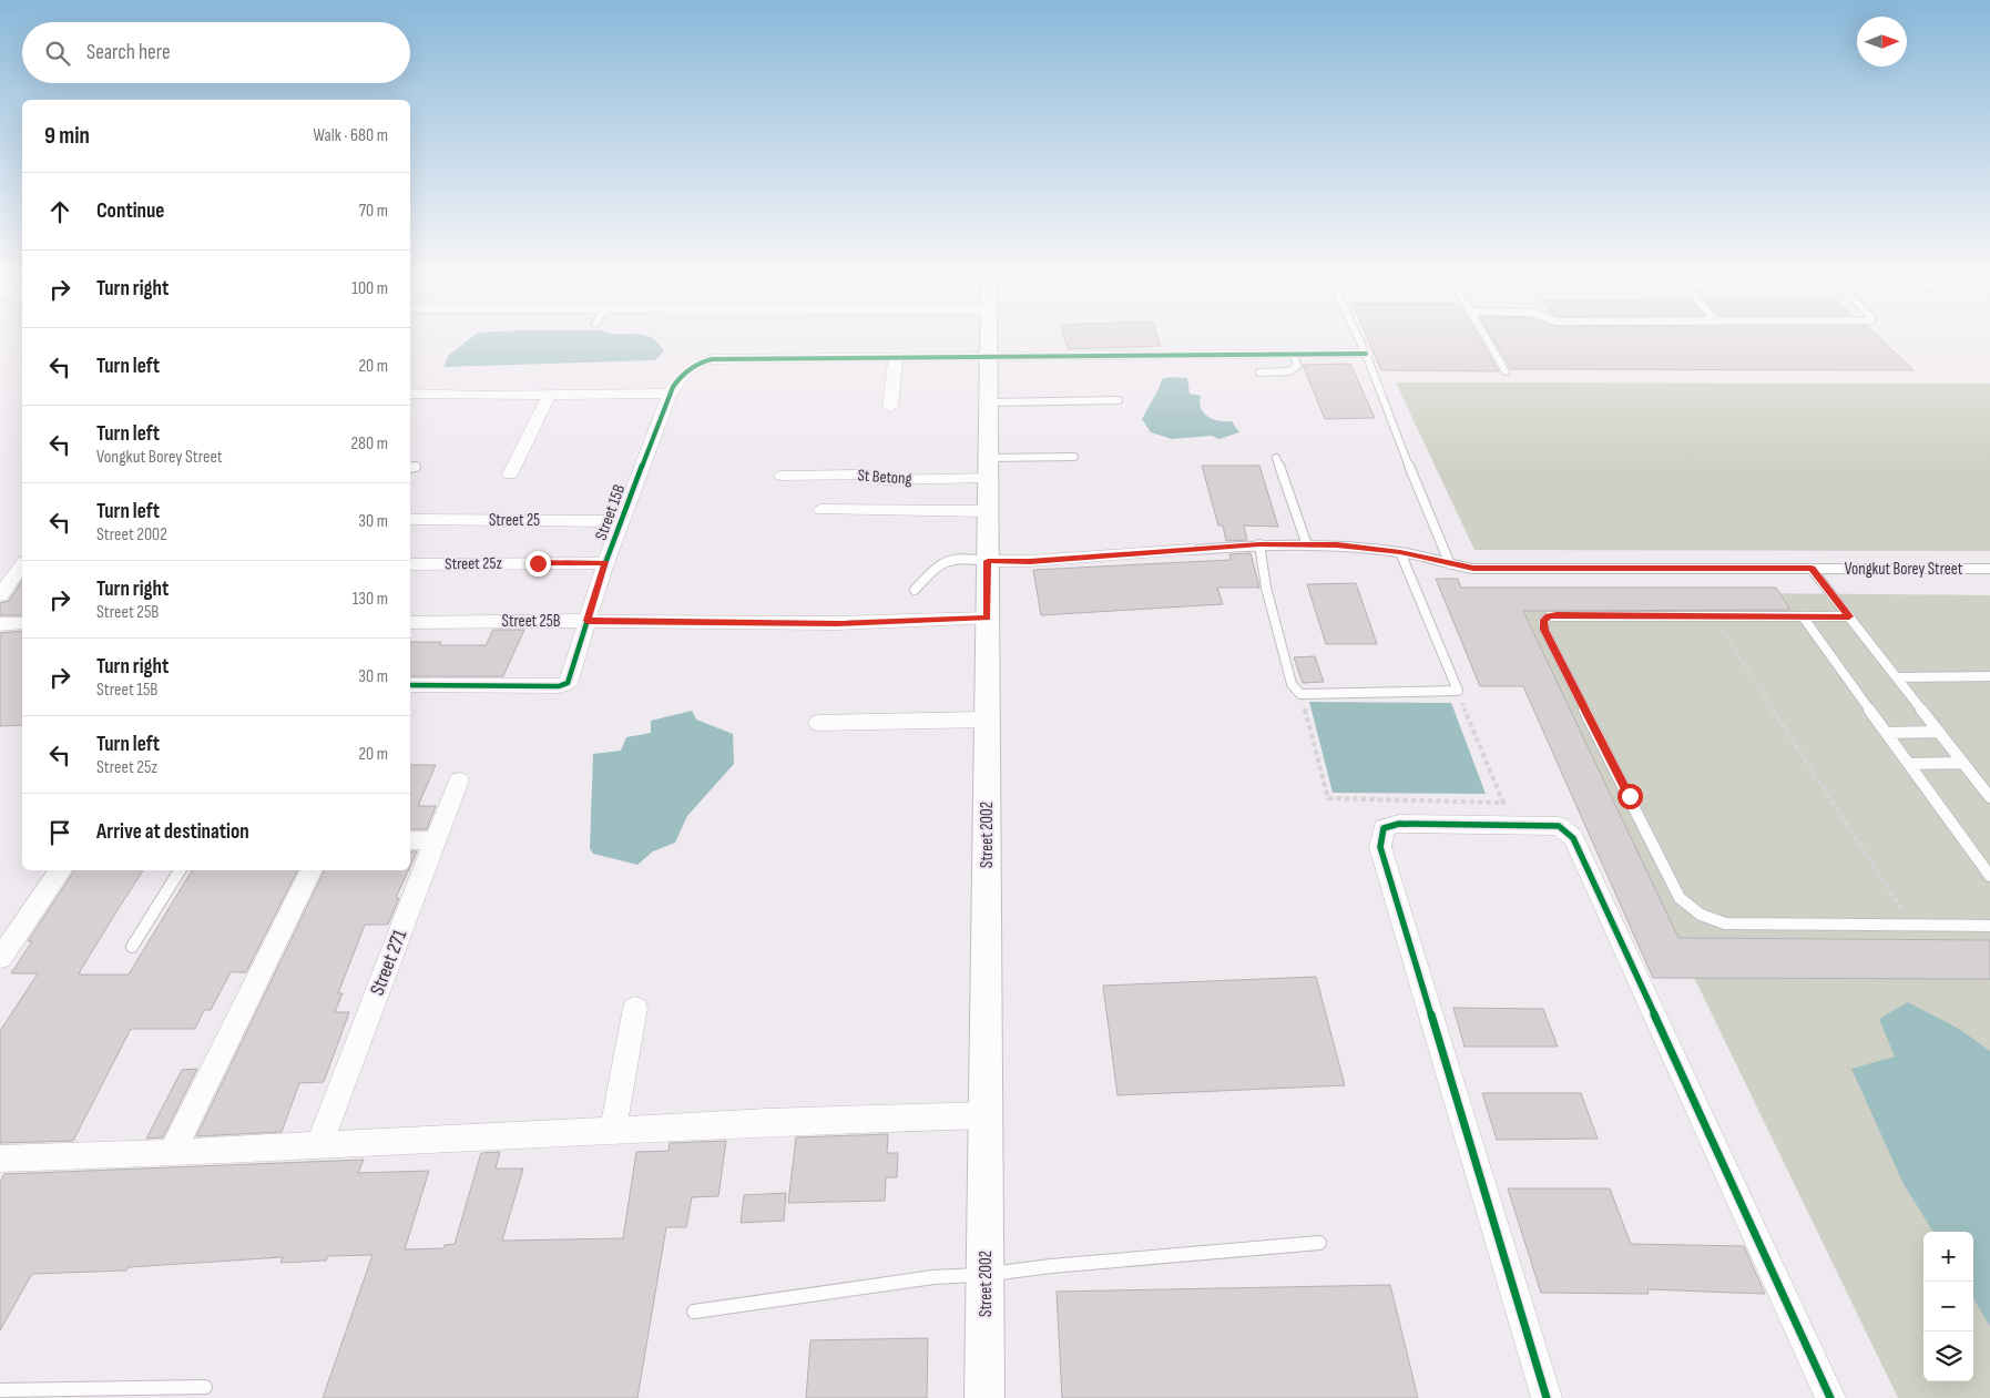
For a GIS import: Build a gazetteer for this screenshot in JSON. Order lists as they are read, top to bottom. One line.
{"streets":{"street":["St Betong","Street 15B","Street 25","Street 25z","Vongkut Borey Street","Street 25B","Street 2002","Street 271"]},"crossings":[["St Betong","Street 2002"],["Street 15B","Street 25"],["Street 15B","Street 25z"],["Street 15B","Street 25B"],["Vongkut Borey Street","Street 2002"],["Street 25B","Street 2002"]],"north":"right","page":{"search":"Search here","heading":["9 min","Walk · 680 m"],"list":[["Continue","70 m"],["Turn right","100 m"],["Turn left","20 m"],["Turn left","Vongkut Borey Street","280 m"],["Turn left","Street 2002","30 m"],["Turn right","Street 25B","130 m"],["Turn right","Street 15B","30 m"],["Turn left","Street 25z","20 m"],"Arrive at destination"],"map_buttons":["+","−"]}}
